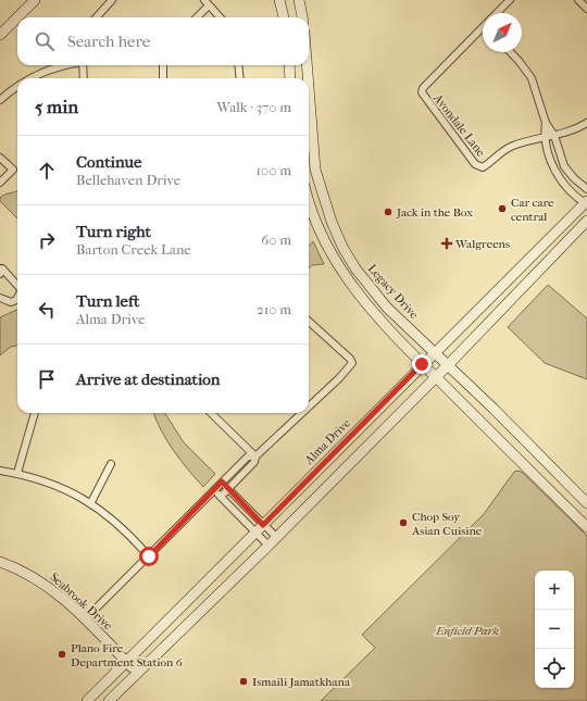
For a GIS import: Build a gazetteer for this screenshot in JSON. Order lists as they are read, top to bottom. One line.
{"streets":{"main road":["Legacy Drive","Alma Drive","Seabrook Drive"],"street":["Avondale Lane"]},"crossings":[["Legacy Drive","Alma Drive"],["Alma Drive","Seabrook Drive"]],"parks":["Enfield Park"],"places":{"other":["Car care central","Jack in the Box","Chop Soy Asian Cuisine","Plano Fire Department Station 6","Ismaili Jamatkhana"],"health":["Walgreens"]},"north":"top right","page":{"search":"Search here","heading":["5 min","Walk · 370 m"],"list":[["Continue","Bellehaven Drive","100 m"],["Turn right","Barton Creek Lane","60 m"],["Turn left","Alma Drive","210 m"],"Arrive at destination"],"map_buttons":["+","−"]}}
